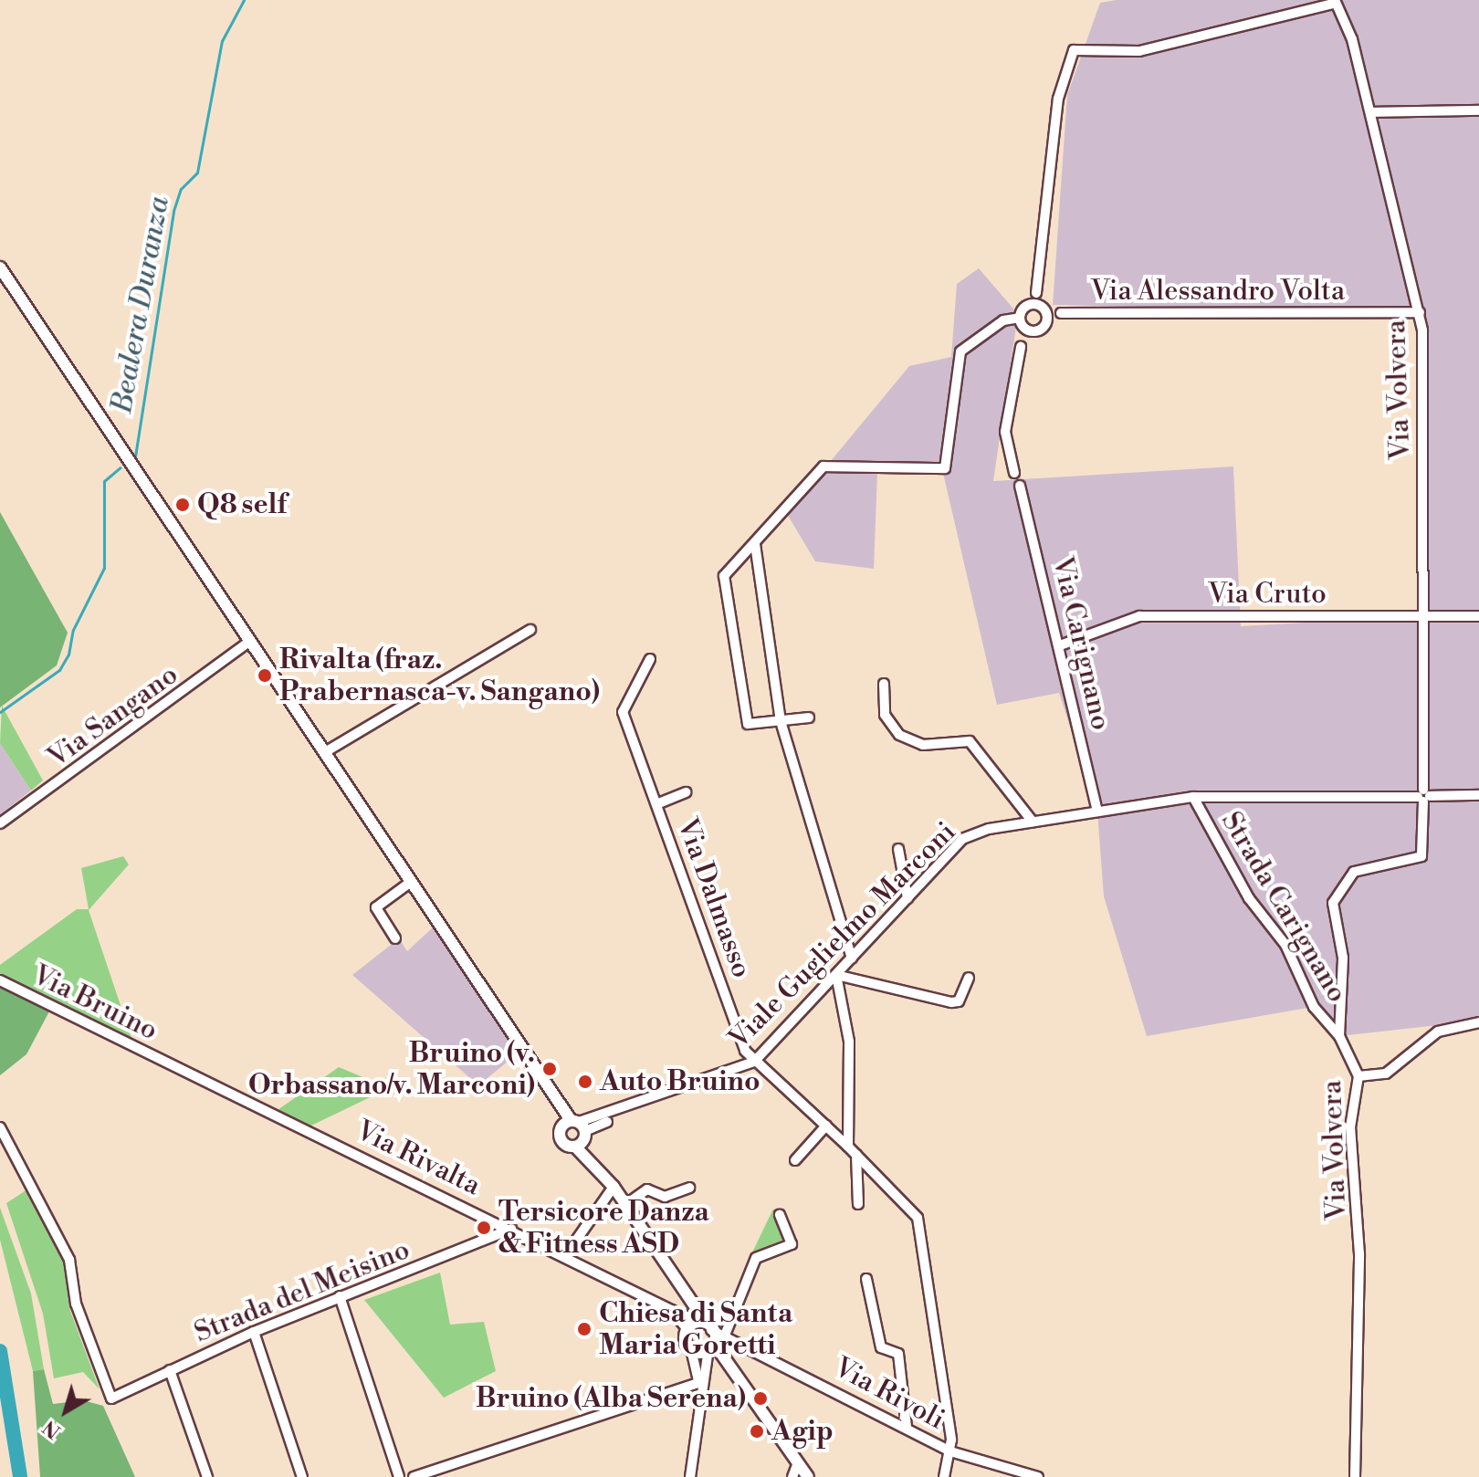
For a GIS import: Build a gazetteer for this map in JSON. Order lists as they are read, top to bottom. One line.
{"streets":{"street":["Via Alessandro Volta","Via Volvera","Via Cruto","Via Carignano","Via Sangano","Via Dalmasso","Strada Carignano","Viale Guglielmo Marconi","Via Bruino","Via Rivalta","Strada del Meisino","Via Rivoli"]},"crossings":[["Via Alessandro Volta","Via Volvera"],["Via Volvera","Via Cruto"],["Via Volvera","Strada Carignano"],["Via Volvera","Viale Guglielmo Marconi"],["Via Cruto","Via Carignano"],["Via Carignano","Viale Guglielmo Marconi"],["Via Dalmasso","Viale Guglielmo Marconi"],["Via Dalmasso","Via Rivoli"],["Strada Carignano","Viale Guglielmo Marconi"],["Via Bruino","Via Rivalta"],["Via Rivalta","Strada del Meisino"],["Via Rivalta","Via Rivoli"]],"water":["Bealera Duranza"],"places":["Q8 self","Rivalta (fraz. Prabernasca-v. Sangano)","Bruino (v. Orbassano/v. Marconi)","Auto Bruino","Tersicore Danza & Fitness ASD","Chiesa di Santa Maria Goretti","Bruino (Alba Serena)","Agip"],"north":"bottom left"}
